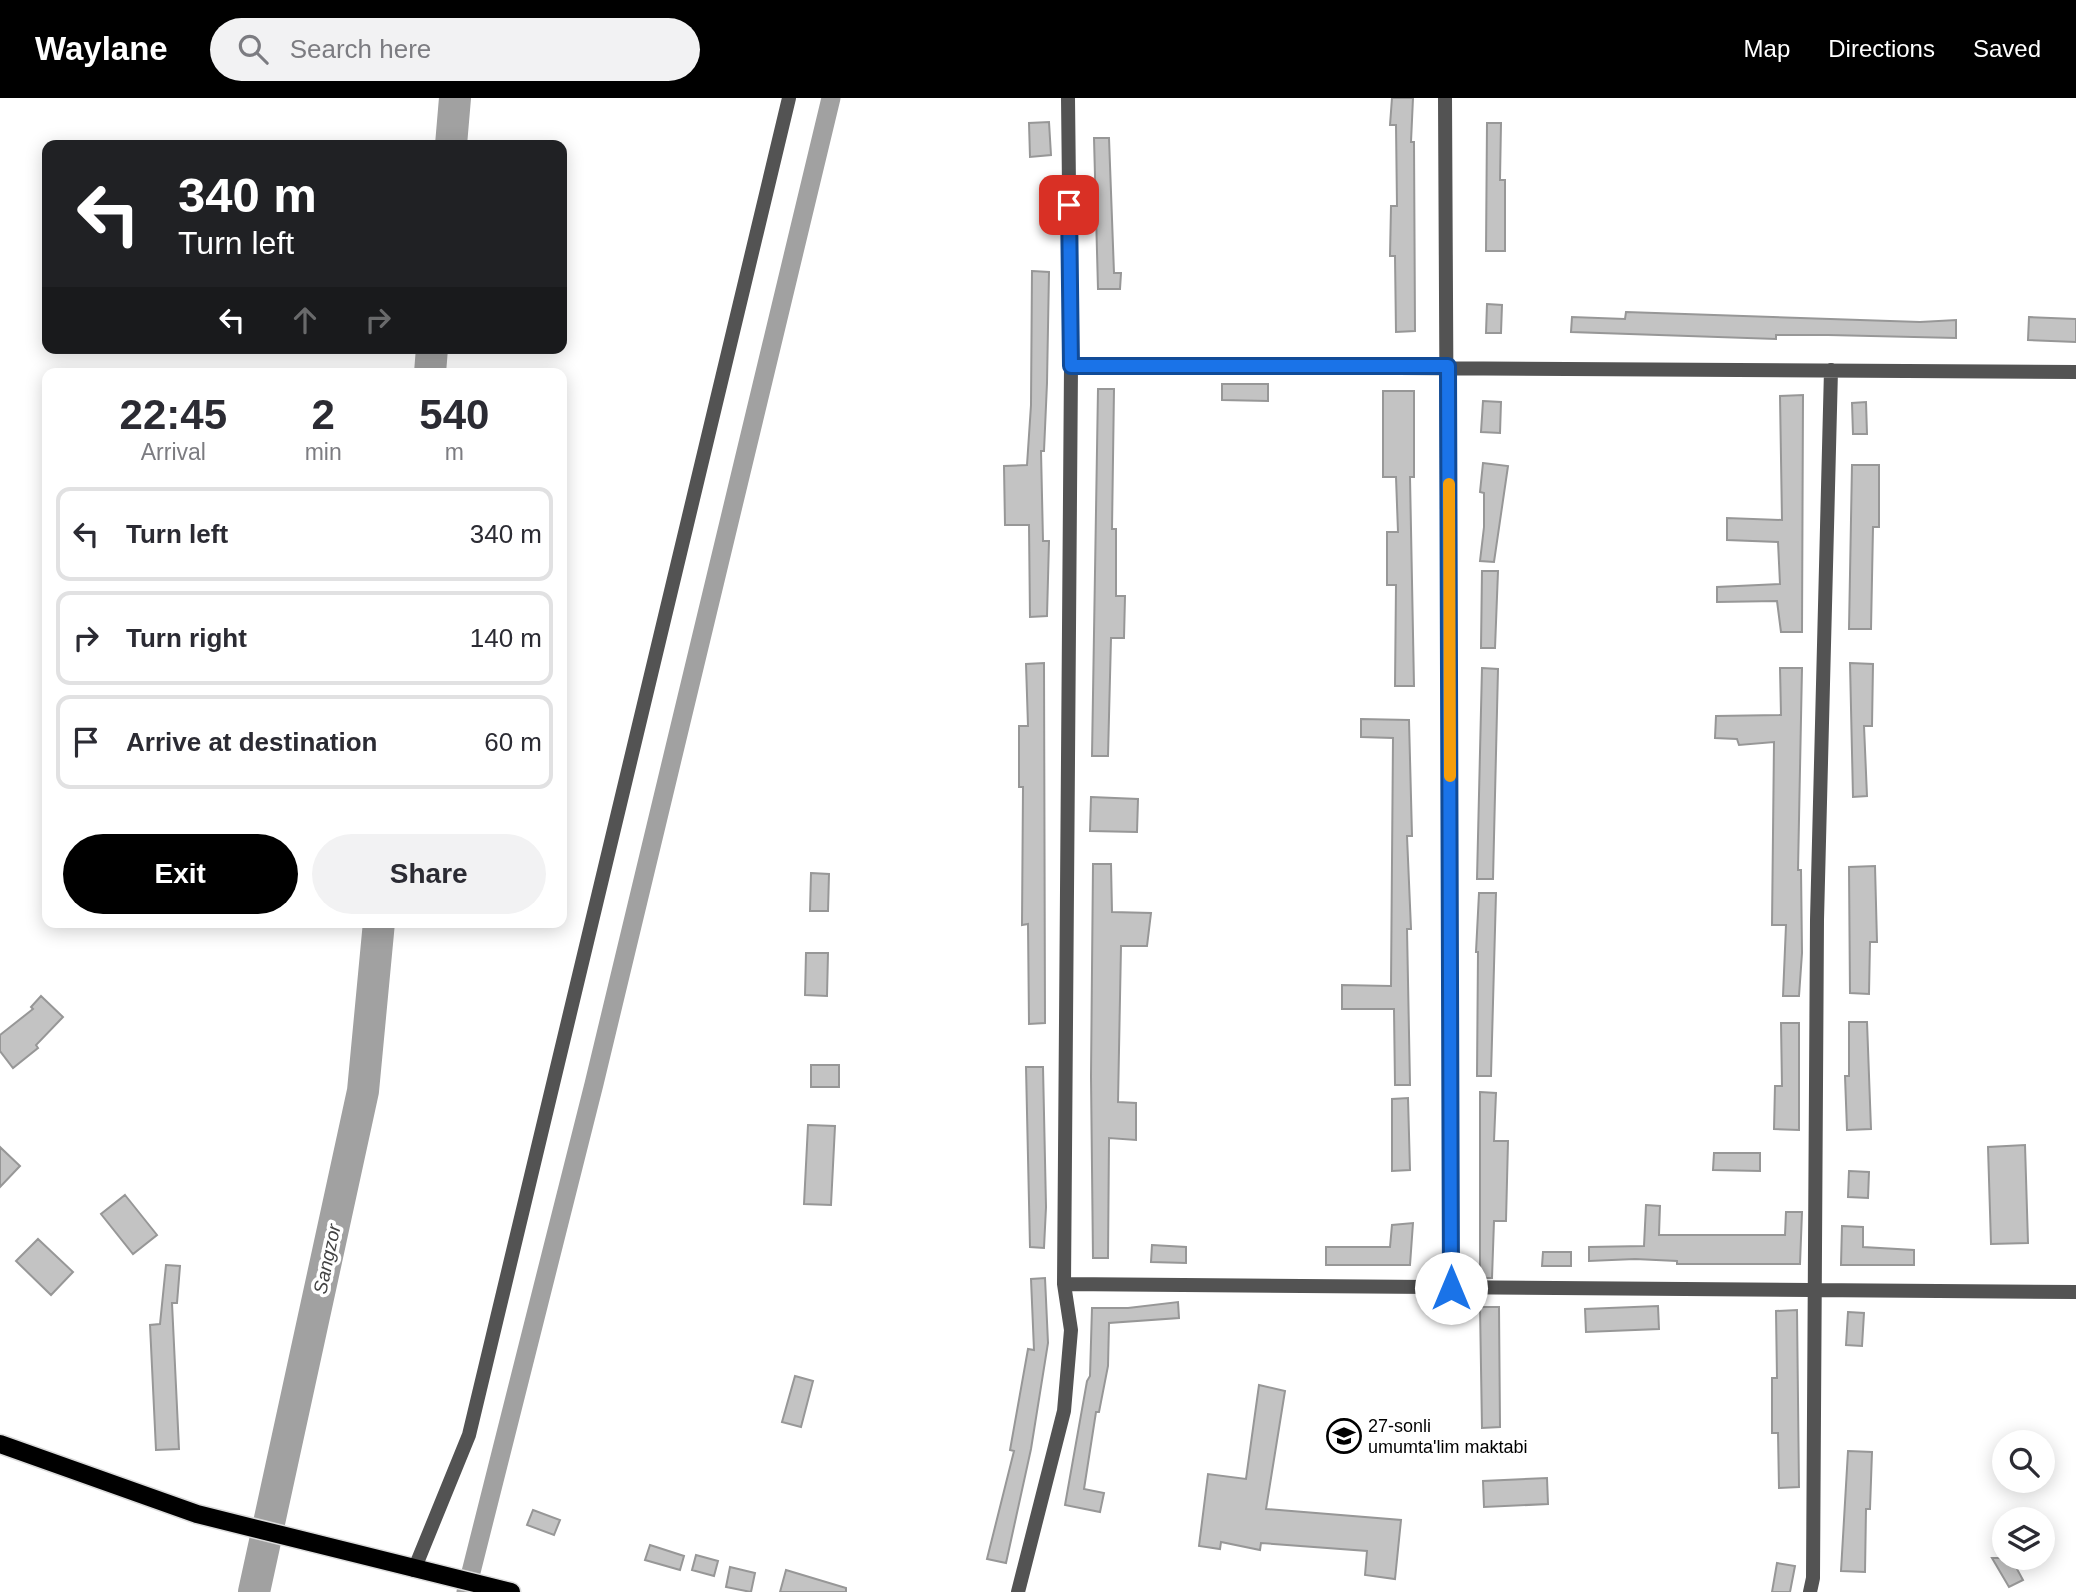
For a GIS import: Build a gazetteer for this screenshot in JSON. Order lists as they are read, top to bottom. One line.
{"water":["Sangzor"],"places":{"school or university":["27-sonli umumta'lim maktabi"]},"page":{"header":"Waylane","search":"Search here","nav":["Map","Directions","Saved"],"turn":["340 m","Turn left"],"eta":["22:45","Arrival","2","min","540","m"],"list":[{"name":"Turn left","value":"340 m"},{"name":"Turn right","value":"140 m"},{"name":"Arrive at destination","value":"60 m"}],"buttons":["Exit","Share"]}}
